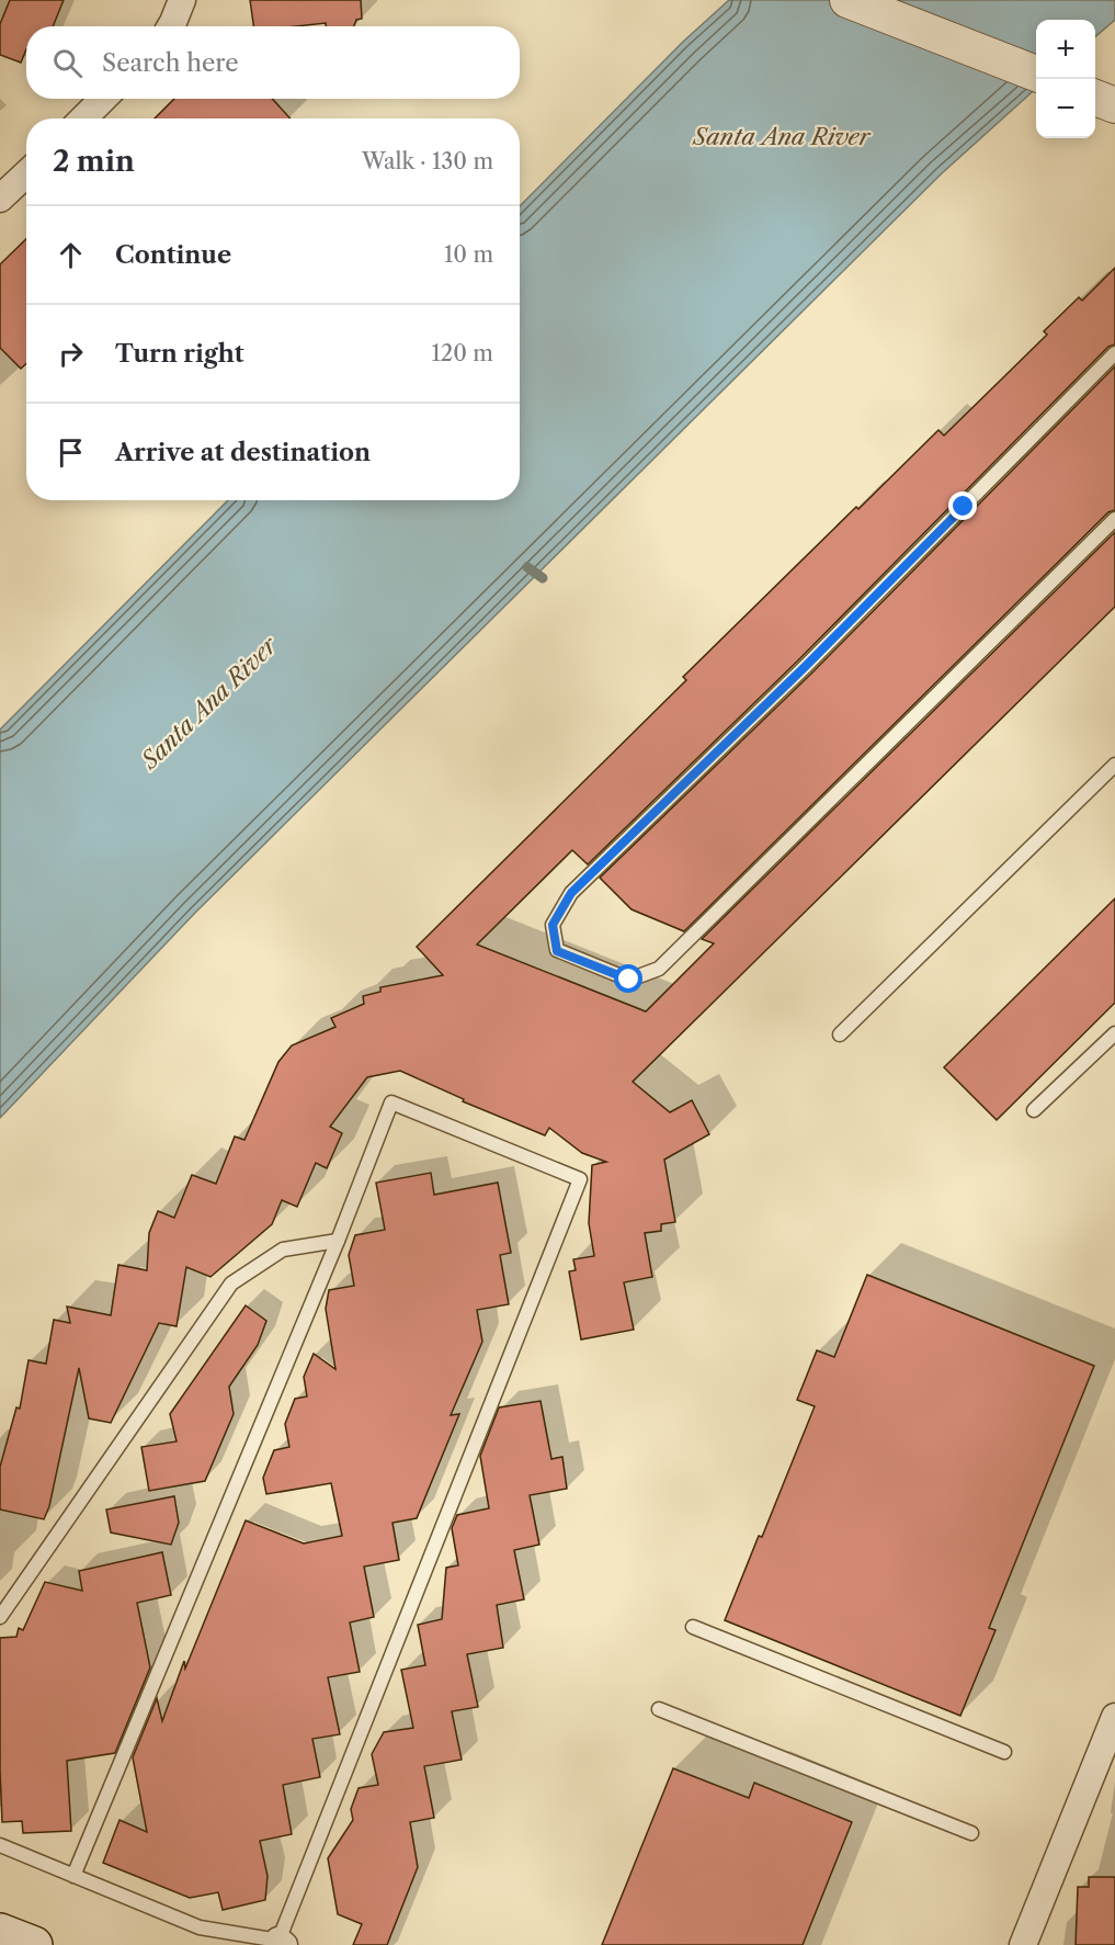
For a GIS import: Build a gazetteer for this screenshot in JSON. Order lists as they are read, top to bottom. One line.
{"water":["Santa Ana River"],"page":{"map_buttons":["+","−"],"search":"Search here","heading":["2 min","Walk · 130 m"],"list":[["Continue","10 m"],["Turn right","120 m"],"Arrive at destination"]}}
